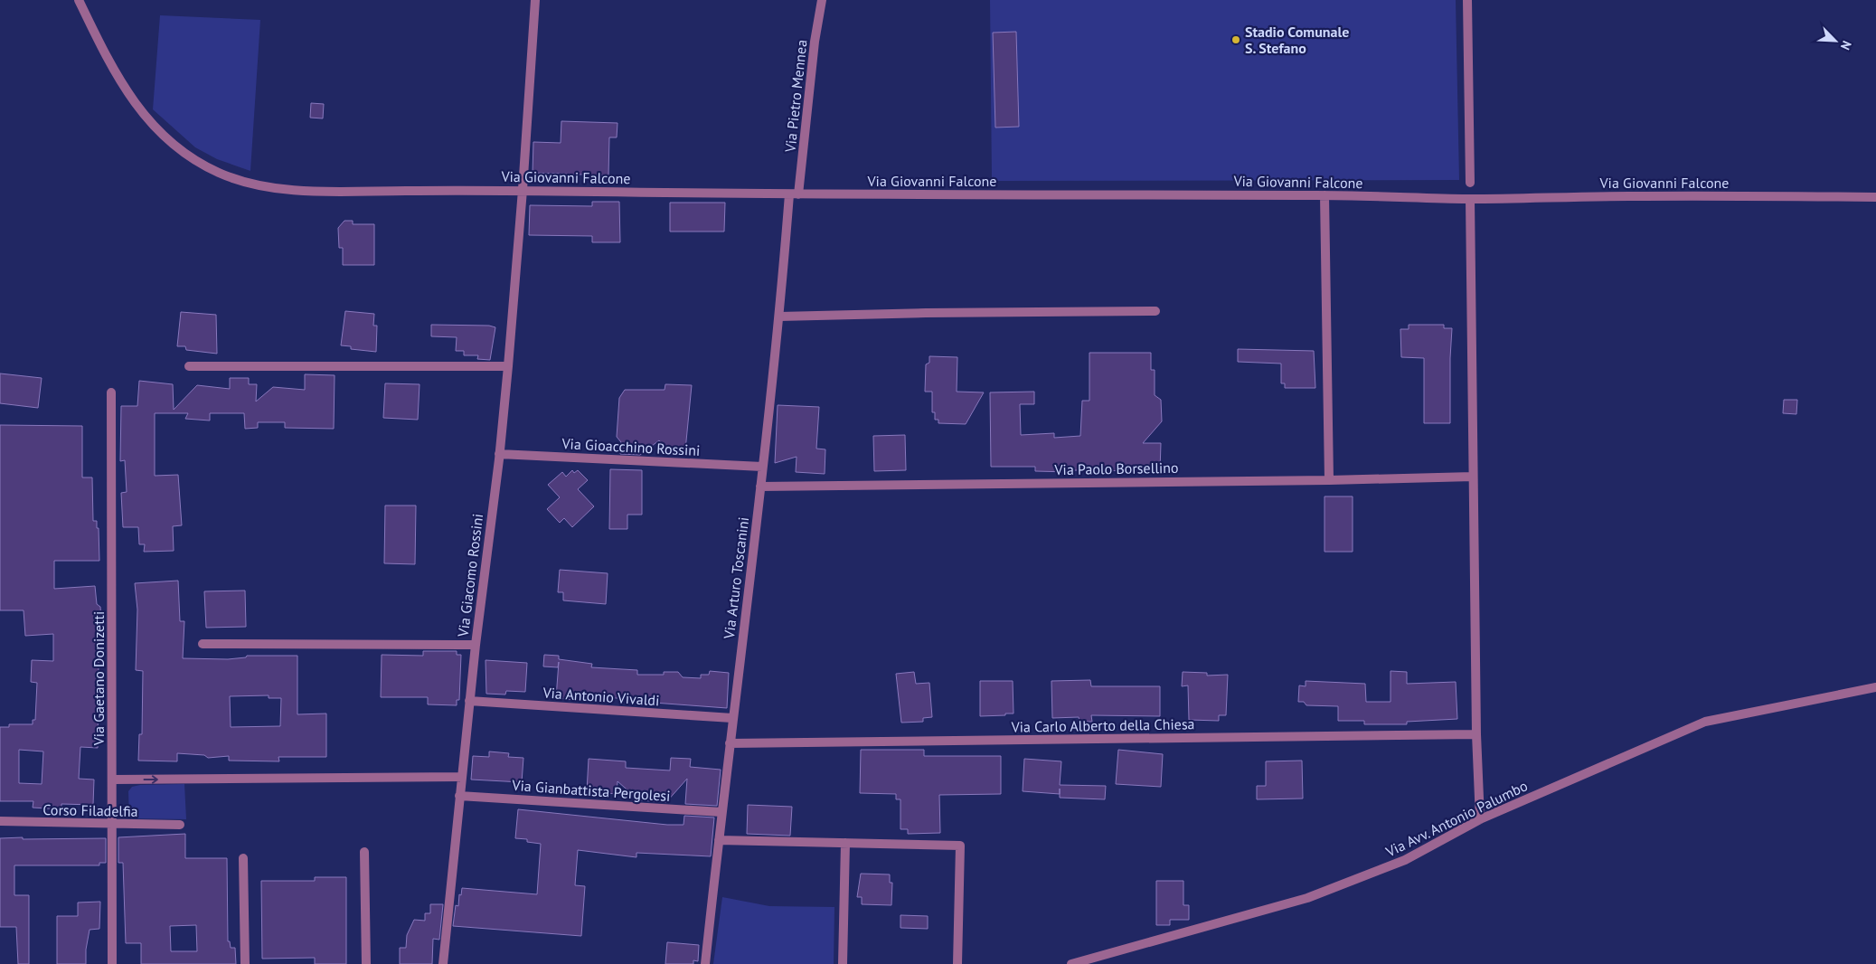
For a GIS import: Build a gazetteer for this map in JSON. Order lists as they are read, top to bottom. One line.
{"streets":{"street":["Via Pietro Mennea","Via Giovanni Falcone","Via Gioacchino Rossini","Via Paolo Borsellino","Via Giacomo Rossini","Via Arturo Toscanini","Via Gaetano Donizetti","Via Antonio Vivaldi","Via Carlo Alberto della Chiesa","Via Gianbattista Pergolesi","Corso Filadelfia","Via Avv. Antonio Palumbo"]},"crossings":[["Via Pietro Mennea","Via Giovanni Falcone"],["Via Pietro Mennea","Via Arturo Toscanini"],["Via Giovanni Falcone","Via Giacomo Rossini"],["Via Giovanni Falcone","Via Arturo Toscanini"],["Via Gioacchino Rossini","Via Giacomo Rossini"],["Via Gioacchino Rossini","Via Arturo Toscanini"],["Via Paolo Borsellino","Via Arturo Toscanini"],["Via Giacomo Rossini","Via Antonio Vivaldi"],["Via Giacomo Rossini","Via Gianbattista Pergolesi"],["Via Arturo Toscanini","Via Antonio Vivaldi"],["Via Arturo Toscanini","Via Carlo Alberto della Chiesa"],["Via Arturo Toscanini","Via Gianbattista Pergolesi"],["Via Gaetano Donizetti","Corso Filadelfia"]],"places":["Stadio Comunale S. Stefano"],"north":"bottom right"}
